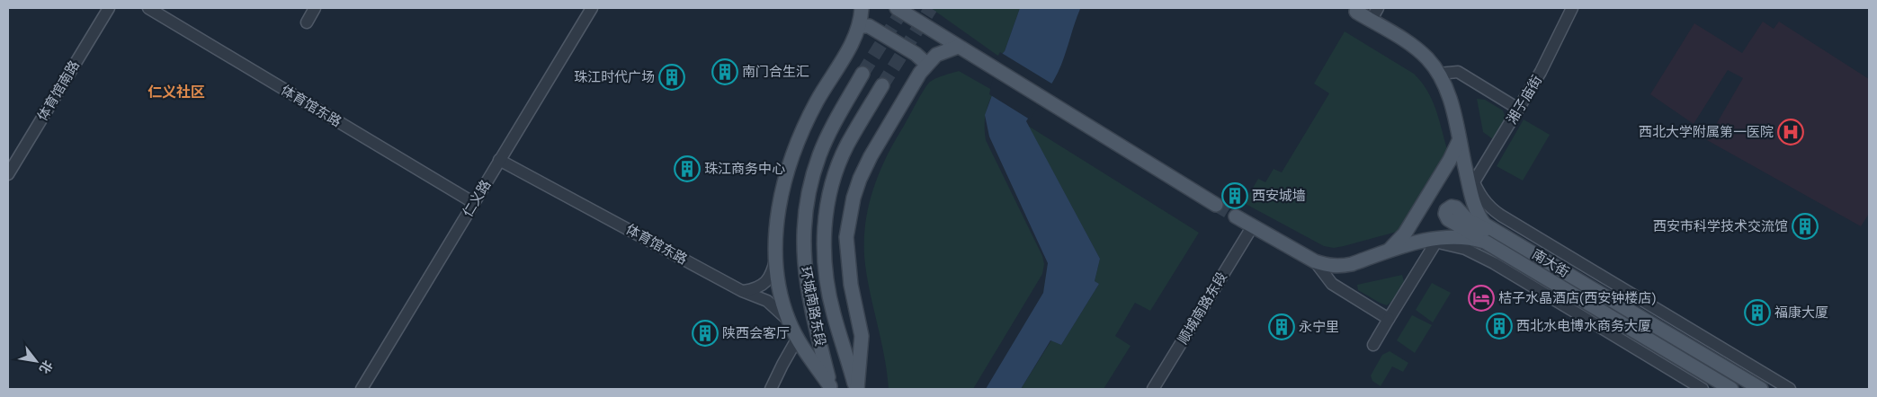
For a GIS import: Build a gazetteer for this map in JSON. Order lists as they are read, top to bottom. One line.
{"streets":{"main road":["南大街","环城南路东段"],"street":["体育馆南路","湘子庙街","体育馆东路","仁义路","顺城南路东段"]},"crossings":[["湘子庙街","南大街"],["体育馆东路","仁义路"],["南大街","顺城南路东段"]],"districts":["仁义社区"],"places":{"building":["南门合生汇","珠江时代广场","珠江商务中心","西安城墙","西安市科学技术交流馆","福康大厦","西北水电博水商务大厦","永宁里","陕西会客厅"],"hospital":["西北大学附属第一医院"],"hotel":["桔子水晶酒店(西安钟楼店)"]},"north":"bottom right"}
